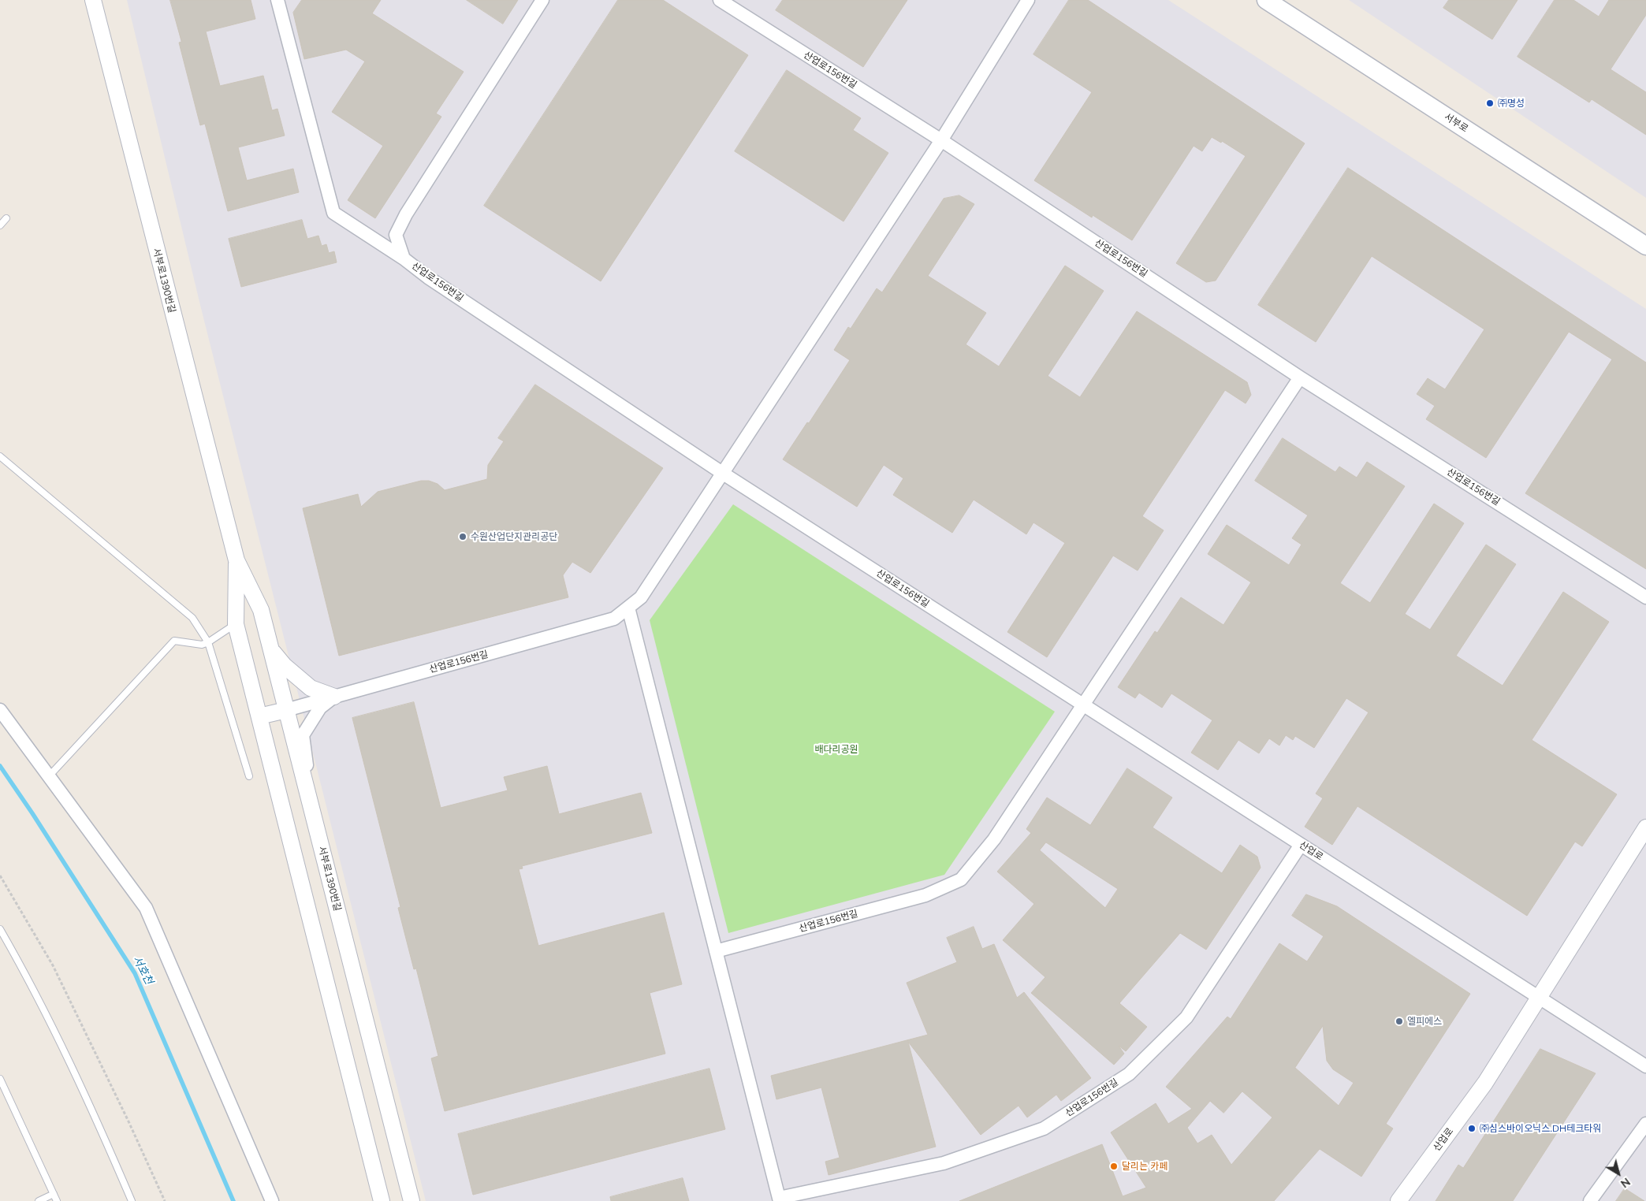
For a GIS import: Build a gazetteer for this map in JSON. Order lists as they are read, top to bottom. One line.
{"streets":{"main road":["서부로"],"street":["산업로156번길","서부로1390번길","산업로"]},"crossings":[["산업로156번길","서부로1390번길"],["산업로156번길","산업로"]],"water":["서호천"],"parks":["배다리공원"],"places":["㈜명성","수원산업단지관리공단","엘피에스","㈜심스바이오닉스.DH테크타워","달리는 카페"],"north":"bottom right"}
